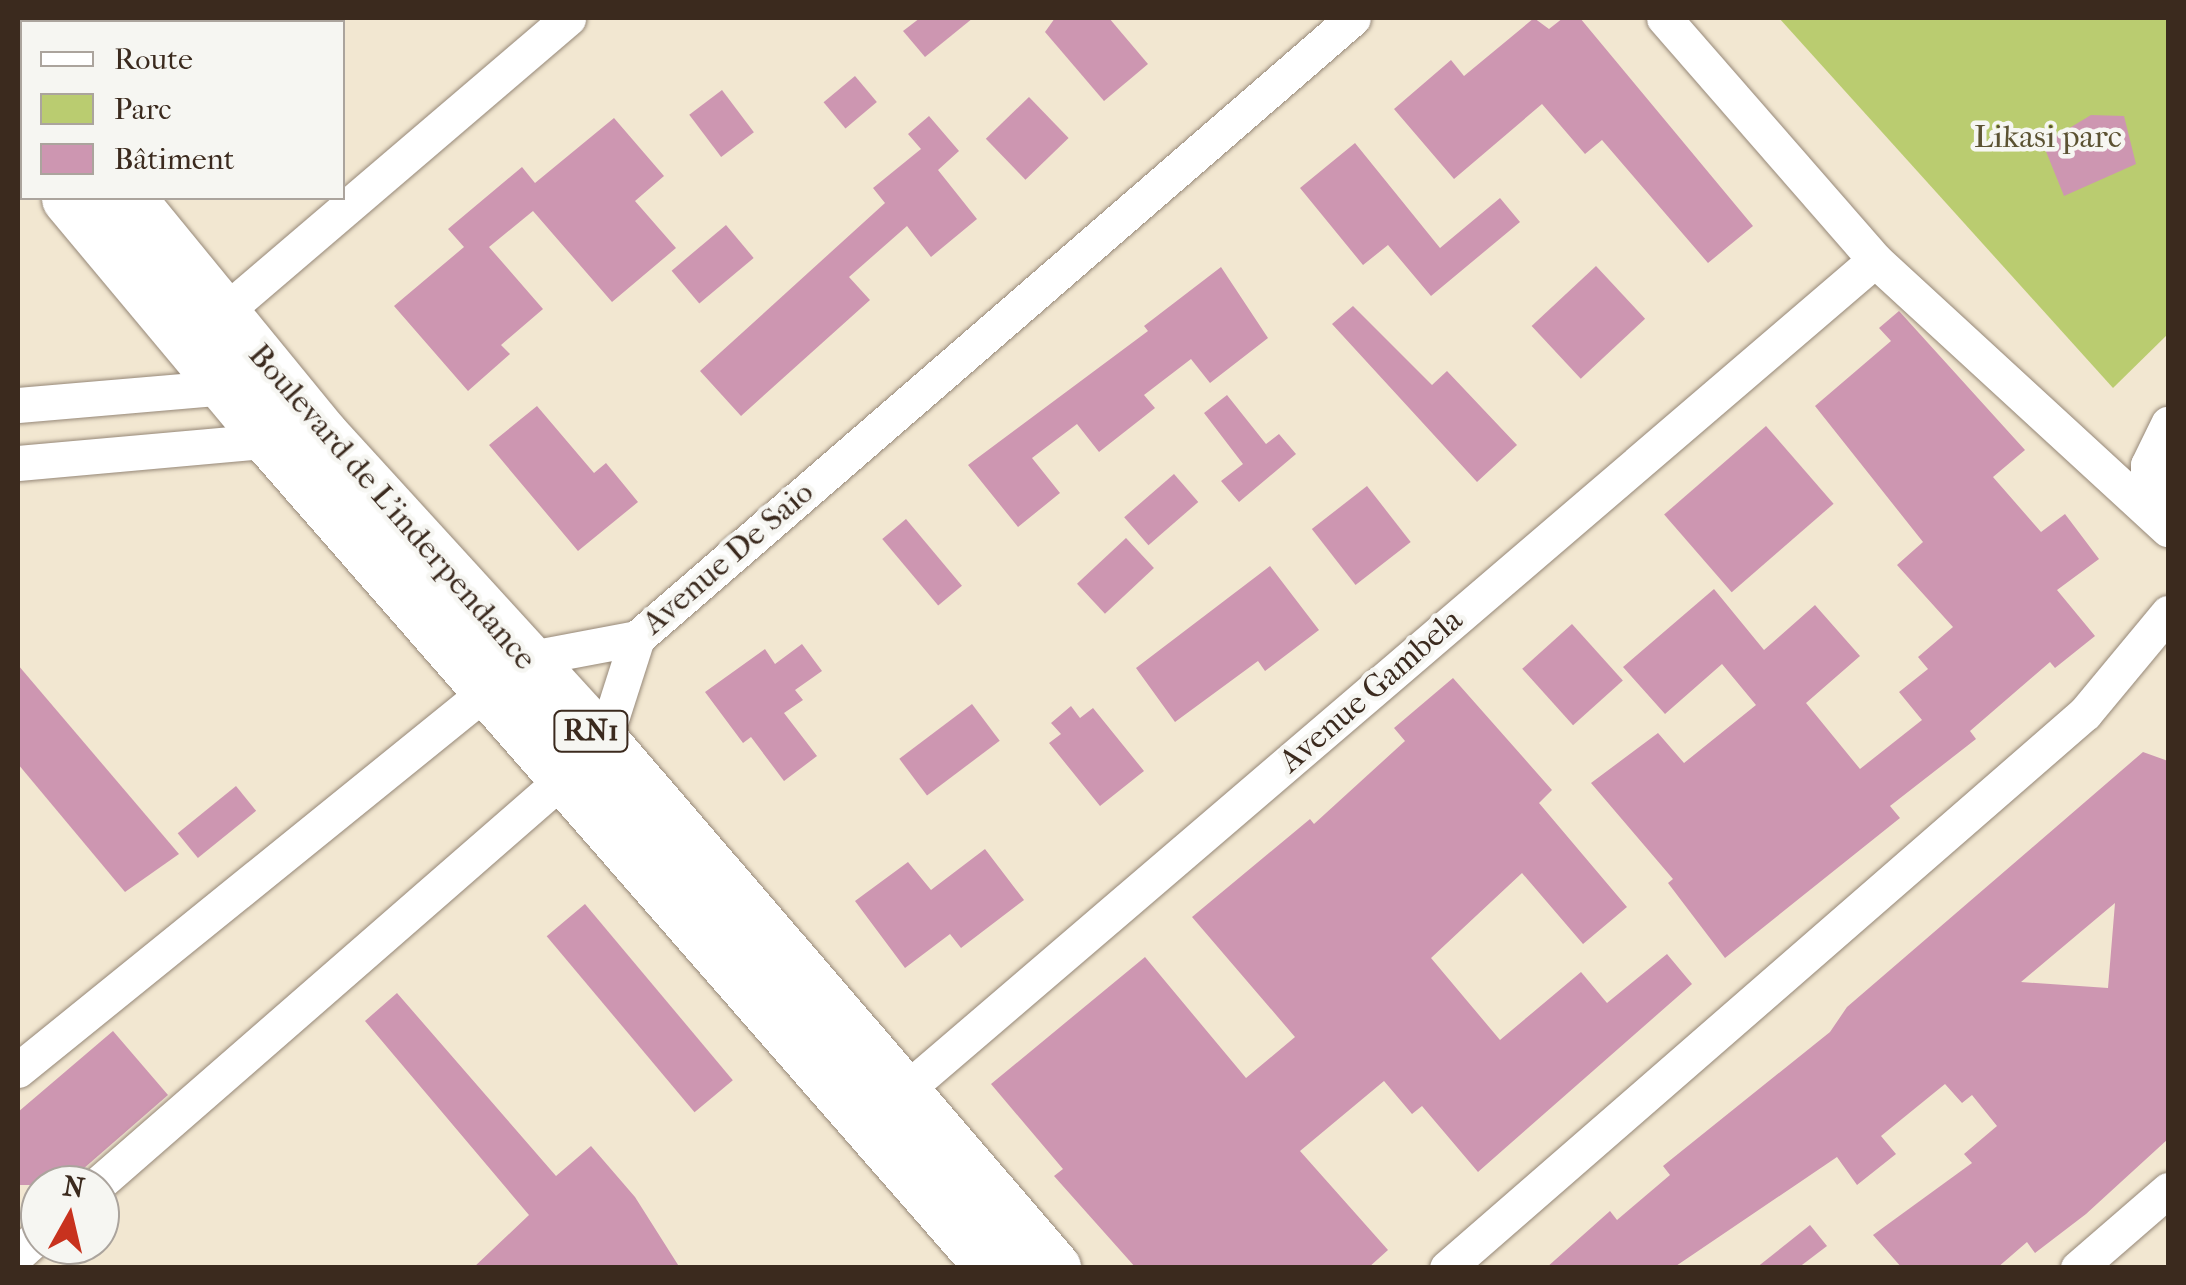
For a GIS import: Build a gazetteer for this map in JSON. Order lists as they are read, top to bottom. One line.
{"streets":{"highway":["Boulevard de L'inderpendance","RN1"],"street":["Avenue De Saio","Avenue Gambela"]},"crossings":[["Boulevard de L'inderpendance","Avenue De Saio"],["Boulevard de L'inderpendance","Avenue Gambela"]],"parks":["Likasi parc"],"legend":["Route","Parc","Bâtiment"],"north":"top"}
